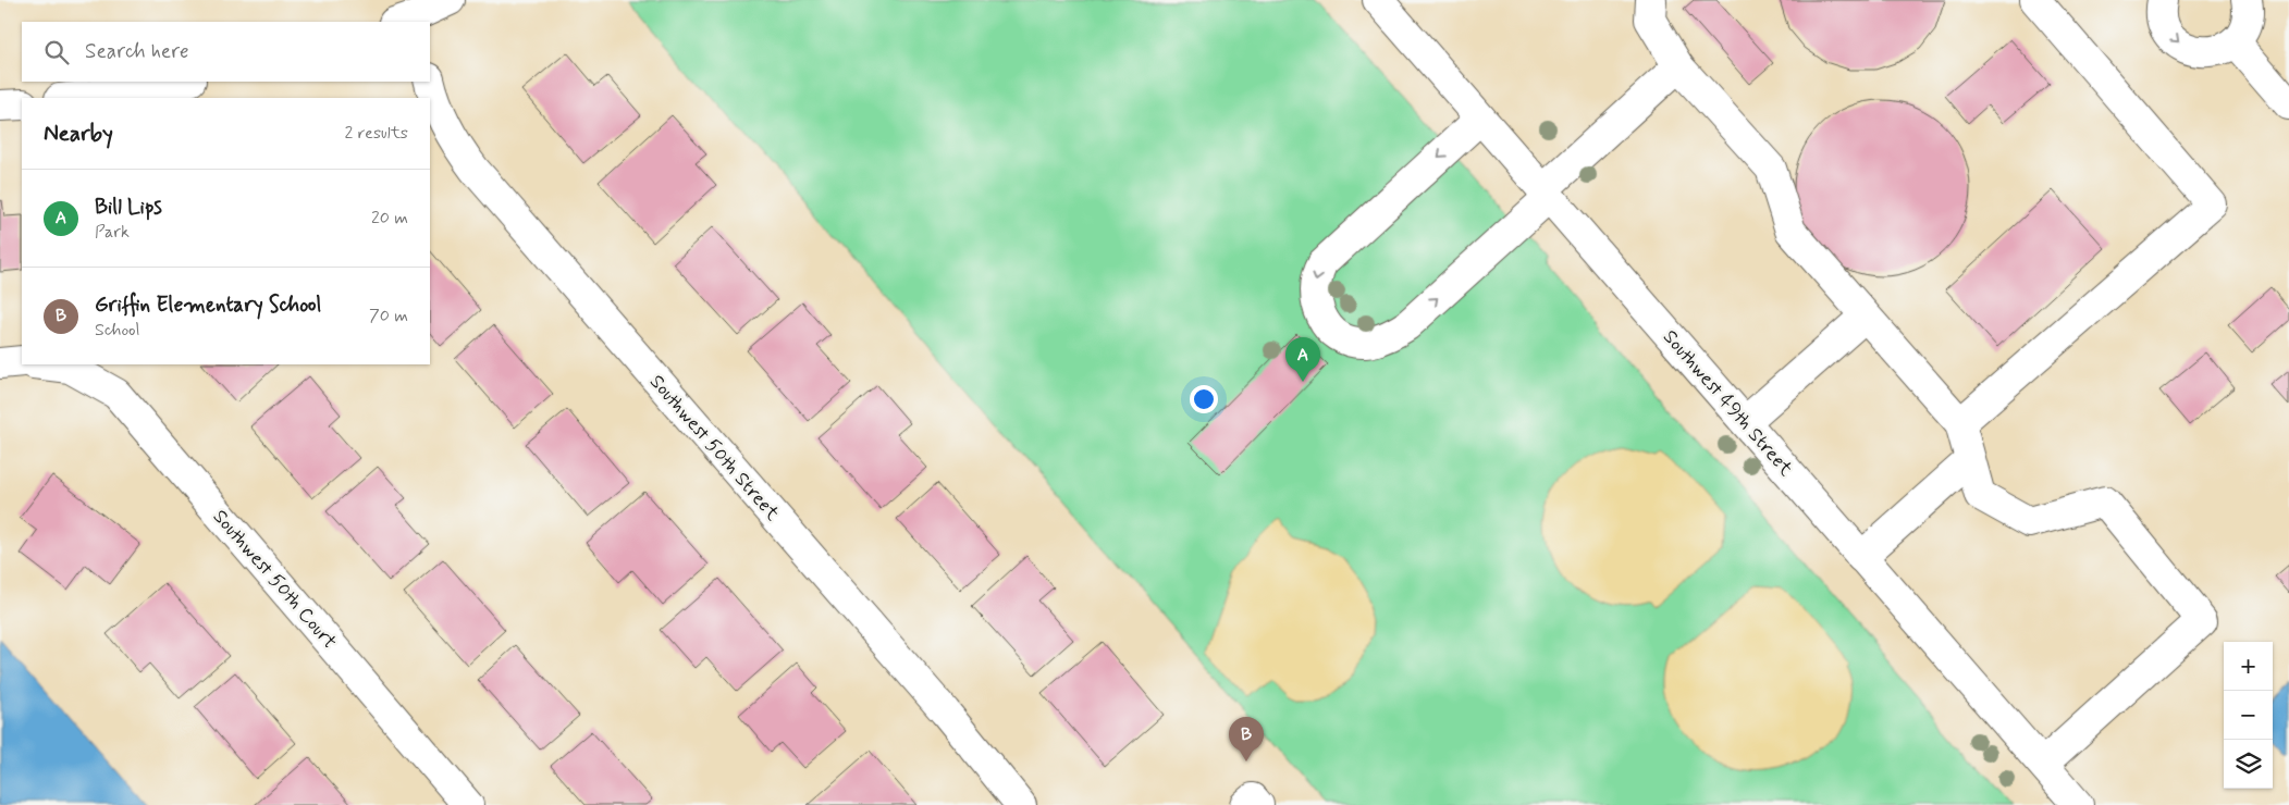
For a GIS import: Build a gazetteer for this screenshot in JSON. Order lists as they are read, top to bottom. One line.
{"streets":{"street":["Southwest 49th Street","Southwest 50th Street","Southwest 50th Court"]},"page":{"search":"Search here","heading":["Nearby","2 results"],"list":[{"mark":"A","name":"Bill Lips","note":"Park","value":"20 m"},{"mark":"B","name":"Griffin Elementary School","note":"School","value":"70 m"}],"pins":["A","B"],"map_buttons":["+","−"]}}
